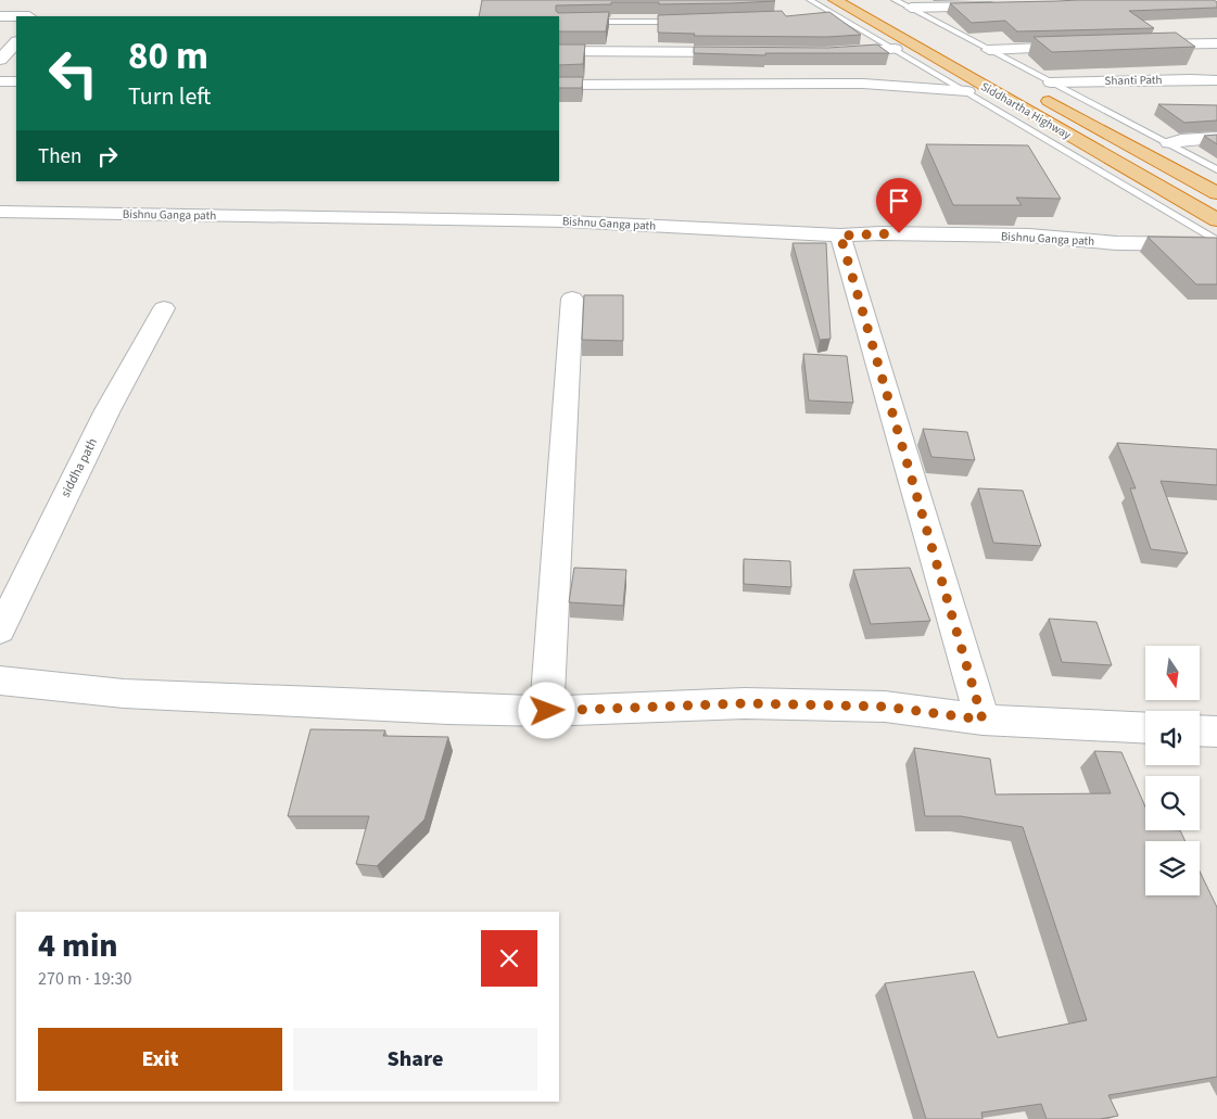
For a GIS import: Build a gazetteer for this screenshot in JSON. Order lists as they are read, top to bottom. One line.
{"streets":{"highway":["Siddhartha Highway"],"street":["Shanti Path","Bishnu Ganga path","siddha path"]},"north":"bottom","page":{"turn":["80 m","Turn left"],"then":"Then","heading":["4 min","270 m · 19:30"],"buttons":["Exit","Share"]}}
